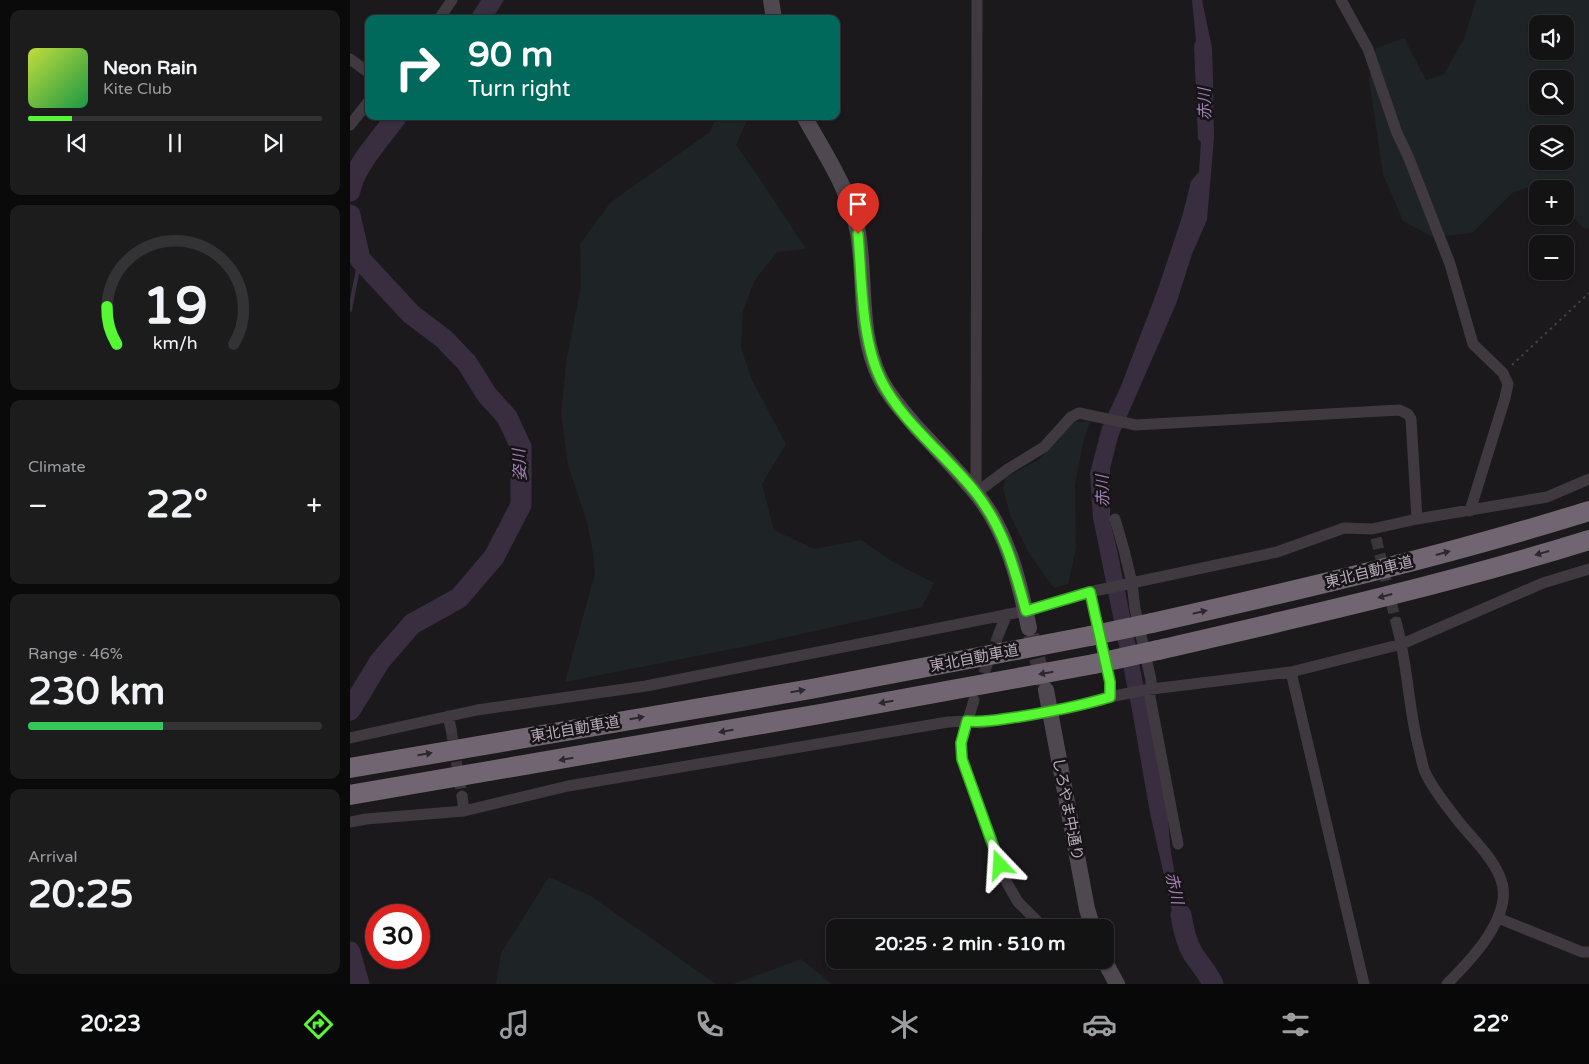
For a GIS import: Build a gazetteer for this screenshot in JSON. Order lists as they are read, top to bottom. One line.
{"streets":{"highway":["東北自動車道"],"street":["しろやま中通り"]},"water":["赤川","姿川"],"page":{"map_buttons":["+","−"],"turn":["90 m","Turn right"],"song":["Neon Rain","Kite Club"],"tile":["Climate",["Range · 46%","230 km"],["Arrival","20:25"]],"heat":["−","22°","+"],"limit":"30","trip":"20:25 · 2 min · 510 m","tabs":["20:23","22°"],"gauge":["19","km/h"]}}
